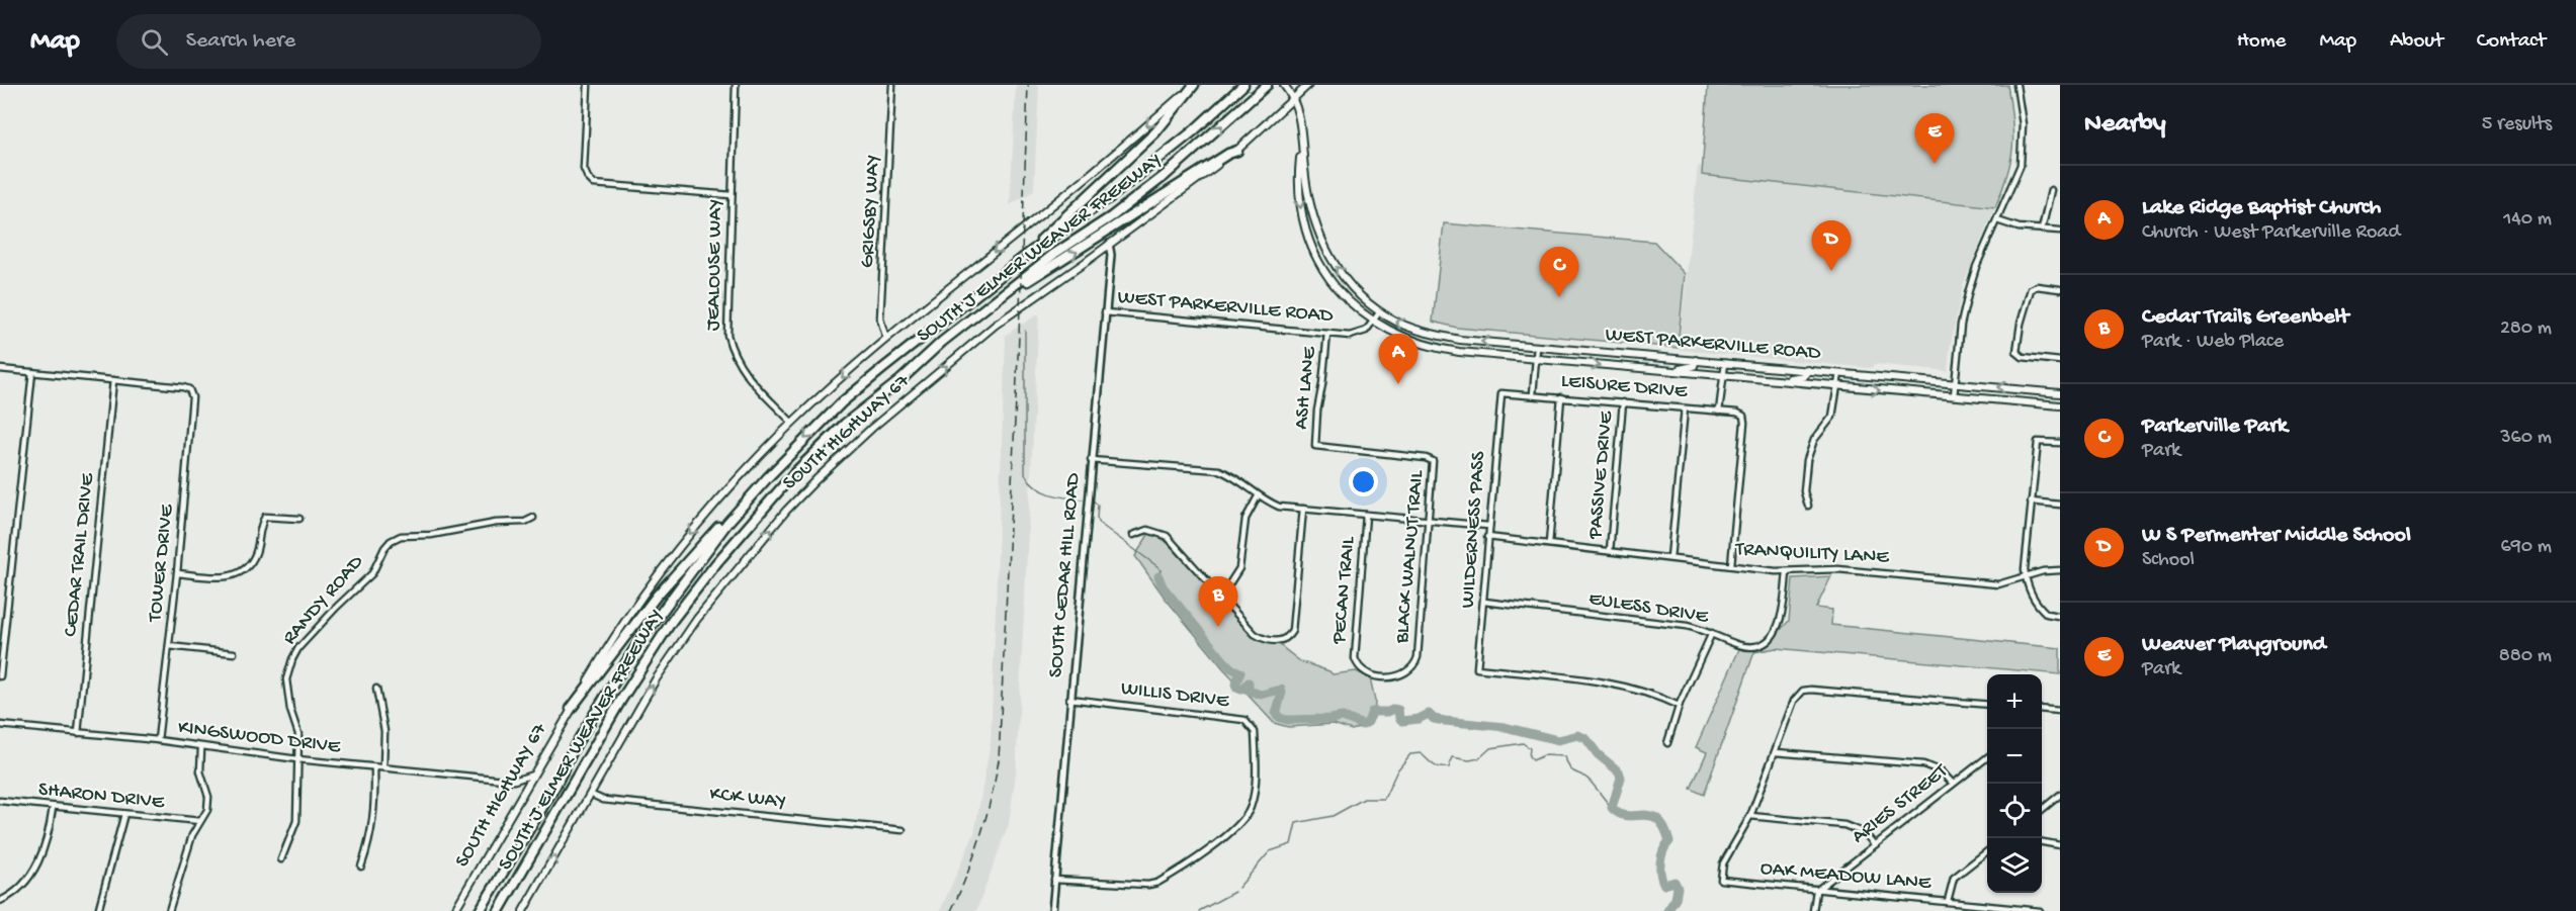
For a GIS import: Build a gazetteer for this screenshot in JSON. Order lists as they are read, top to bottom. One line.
{"streets":{"highway":["SOUTH J ELMER WEAVER FREEWAY"],"main road":["WEST PARKERVILLE ROAD","SOUTH HIGHWAY 67"],"street":["GRIGSBY WAY","JEALOUSE WAY","LEISURE DRIVE","ASH LANE","PASSIVE DRIVE","WILDERNESS PASS","TRANQUILITY LANE","CEDAR TRAIL DRIVE","BLACK WALNUT TRAIL","TOWER DRIVE","SOUTH CEDAR HILL ROAD","PECAN TRAIL","RANDY ROAD","EULESS DRIVE","WILLIS DRIVE","KINGSWOOD DRIVE","SHARON DRIVE","KCK WAY","ARIES STREET","OAK MEADOW LANE"]},"crossings":[["GRIGSBY WAY","SOUTH HIGHWAY 67"],["JEALOUSE WAY","SOUTH HIGHWAY 67"],["WEST PARKERVILLE ROAD","ASH LANE"],["WEST PARKERVILLE ROAD","SOUTH CEDAR HILL ROAD"],["LEISURE DRIVE","PASSIVE DRIVE"],["LEISURE DRIVE","WILDERNESS PASS"],["LEISURE DRIVE","TRANQUILITY LANE"],["ASH LANE","BLACK WALNUT TRAIL"],["SOUTH HIGHWAY 67","SOUTH CEDAR HILL ROAD"],["SOUTH HIGHWAY 67","KINGSWOOD DRIVE"],["SOUTH HIGHWAY 67","KCK WAY"],["PASSIVE DRIVE","TRANQUILITY LANE"],["WILDERNESS PASS","TRANQUILITY LANE"],["WILDERNESS PASS","EULESS DRIVE"],["TRANQUILITY LANE","EULESS DRIVE"],["CEDAR TRAIL DRIVE","TOWER DRIVE"],["CEDAR TRAIL DRIVE","KINGSWOOD DRIVE"],["BLACK WALNUT TRAIL","PECAN TRAIL"],["TOWER DRIVE","KINGSWOOD DRIVE"],["SOUTH CEDAR HILL ROAD","WILLIS DRIVE"],["RANDY ROAD","KINGSWOOD DRIVE"],["ARIES STREET","OAK MEADOW LANE"]],"page":{"header":"Map","search":"Search here","nav":["Home","Map","About","Contact"],"heading":["Nearby","5 results"],"pins":["E","D","C","A","B"],"list":[{"mark":"A","name":"Lake Ridge Baptist Church","note":"Church · West Parkerville Road","value":"140 m"},{"mark":"B","name":"Cedar Trails Greenbelt","note":"Park · Web Place","value":"280 m"},{"mark":"C","name":"Parkerville Park","note":"Park","value":"360 m"},{"mark":"D","name":"W S Permenter Middle School","note":"School","value":"690 m"},{"mark":"E","name":"Weaver Playground","note":"Park","value":"880 m"}],"map_buttons":["+","−"]}}
